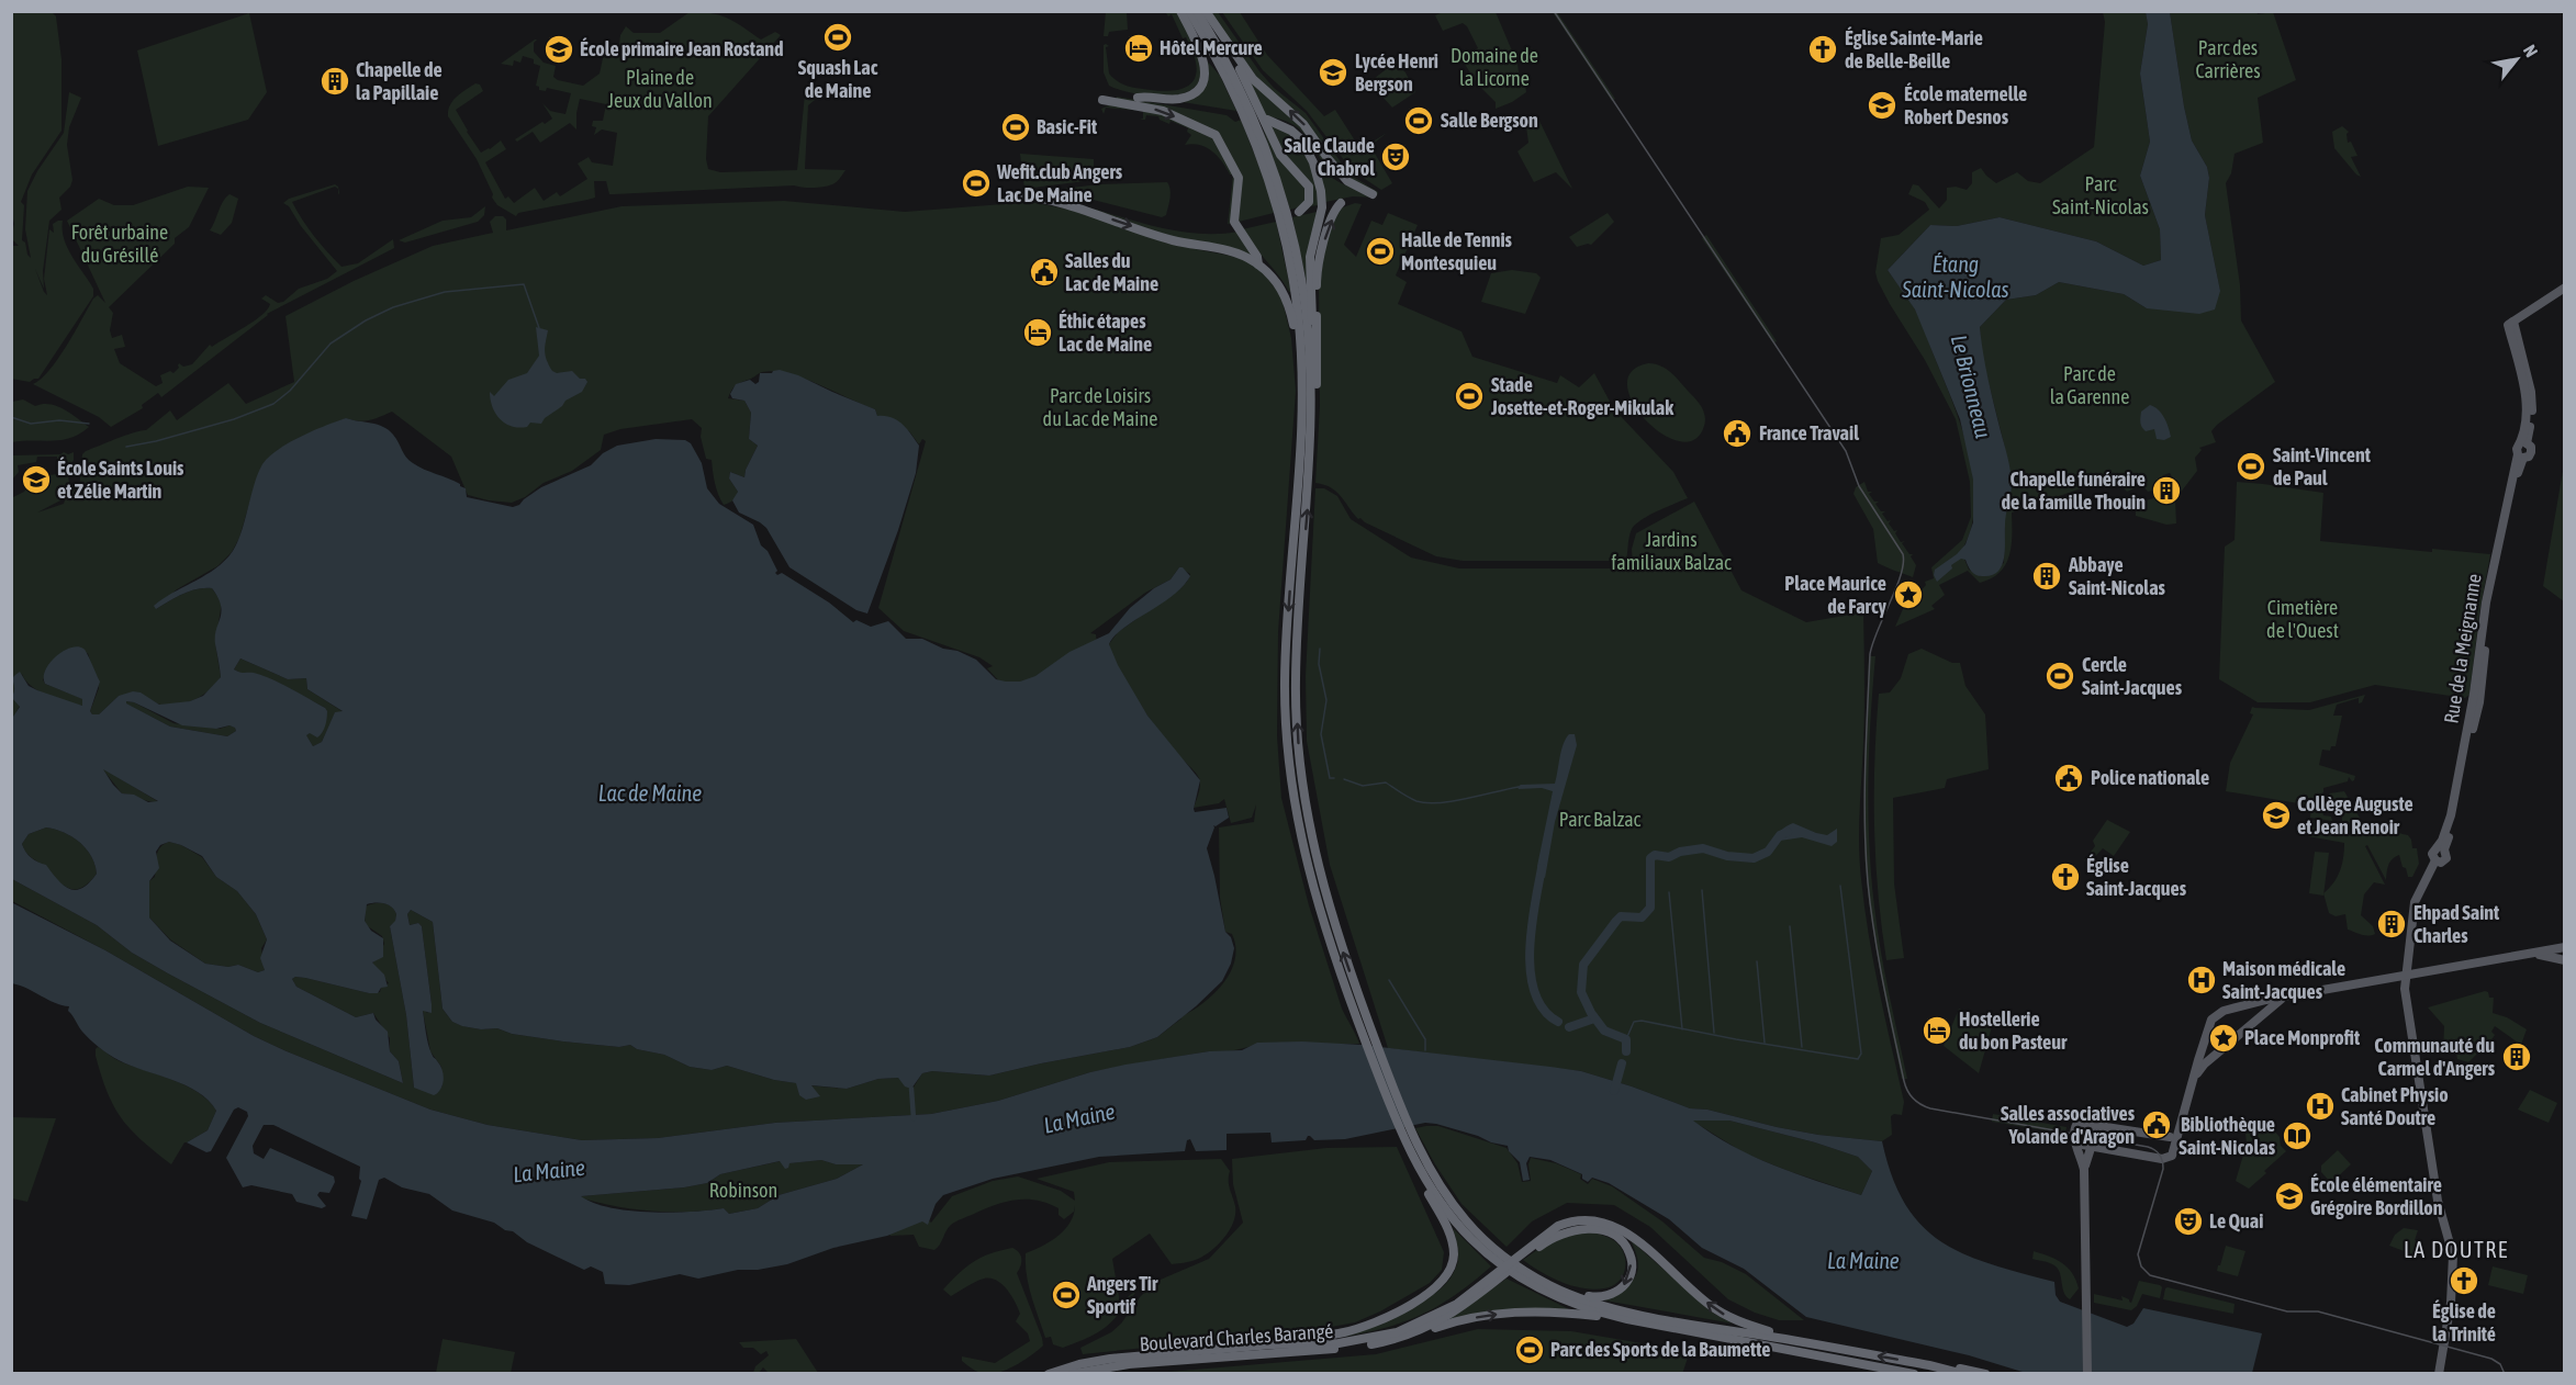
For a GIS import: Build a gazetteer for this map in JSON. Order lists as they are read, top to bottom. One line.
{"streets":{"highway":["Boulevard Charles Barangé"],"main road":["Rue de la Meignanne"]},"districts":["LA DOUTRE"],"water":["Étang Saint-Nicolas","Le Brionneau","Lac de Maine","La Maine"],"parks":["Parc des Carrières","Domaine de la Licorne","Plaine de Jeux du Vallon","Parc Saint-Nicolas","Forêt urbaine du Grésillé","Parc de la Garenne","Parc de Loisirs du Lac de Maine","Jardins familiaux Balzac","Cimetière de l'Ouest","Parc Balzac","Robinson"],"places":{"sports":["Squash Lac de Maine","Salle Bergson","Basic-Fit","Wefit.club Angers Lac De Maine","Halle de Tennis Montesquieu","Stade Josette-et-Roger-Mikulak","Saint-Vincent de Paul","Cercle Saint-Jacques","Angers Tir Sportif","Parc des Sports de la Baumette"],"hotel":["Hôtel Mercure","Éthic étapes Lac de Maine","Hostellerie du bon Pasteur"],"school or university":["École primaire Jean Rostand","Lycée Henri Bergson","École maternelle Robert Desnos","École Saints Louis et Zélie Martin","Collège Auguste et Jean Renoir","École élémentaire Grégoire Bordillon"],"church":["Église Sainte-Marie de Belle-Beille","Église Saint-Jacques","Église de la Trinité"],"building":["Chapelle de la Papillaie","Chapelle funéraire de la famille Thouin","Abbaye Saint-Nicolas","Ehpad Saint Charles","Communauté du Carmel d'Angers"],"theatre":["Salle Claude Chabrol","Le Quai"],"public building":["Salles du Lac de Maine","France Travail","Police nationale","Salles associatives Yolande d'Aragon"],"place":["Place Maurice de Farcy","Place Monprofit"],"hospital":["Maison médicale Saint-Jacques","Cabinet Physio Santé Doutre"],"library":["Bibliothèque Saint-Nicolas"]},"north":"top right"}
